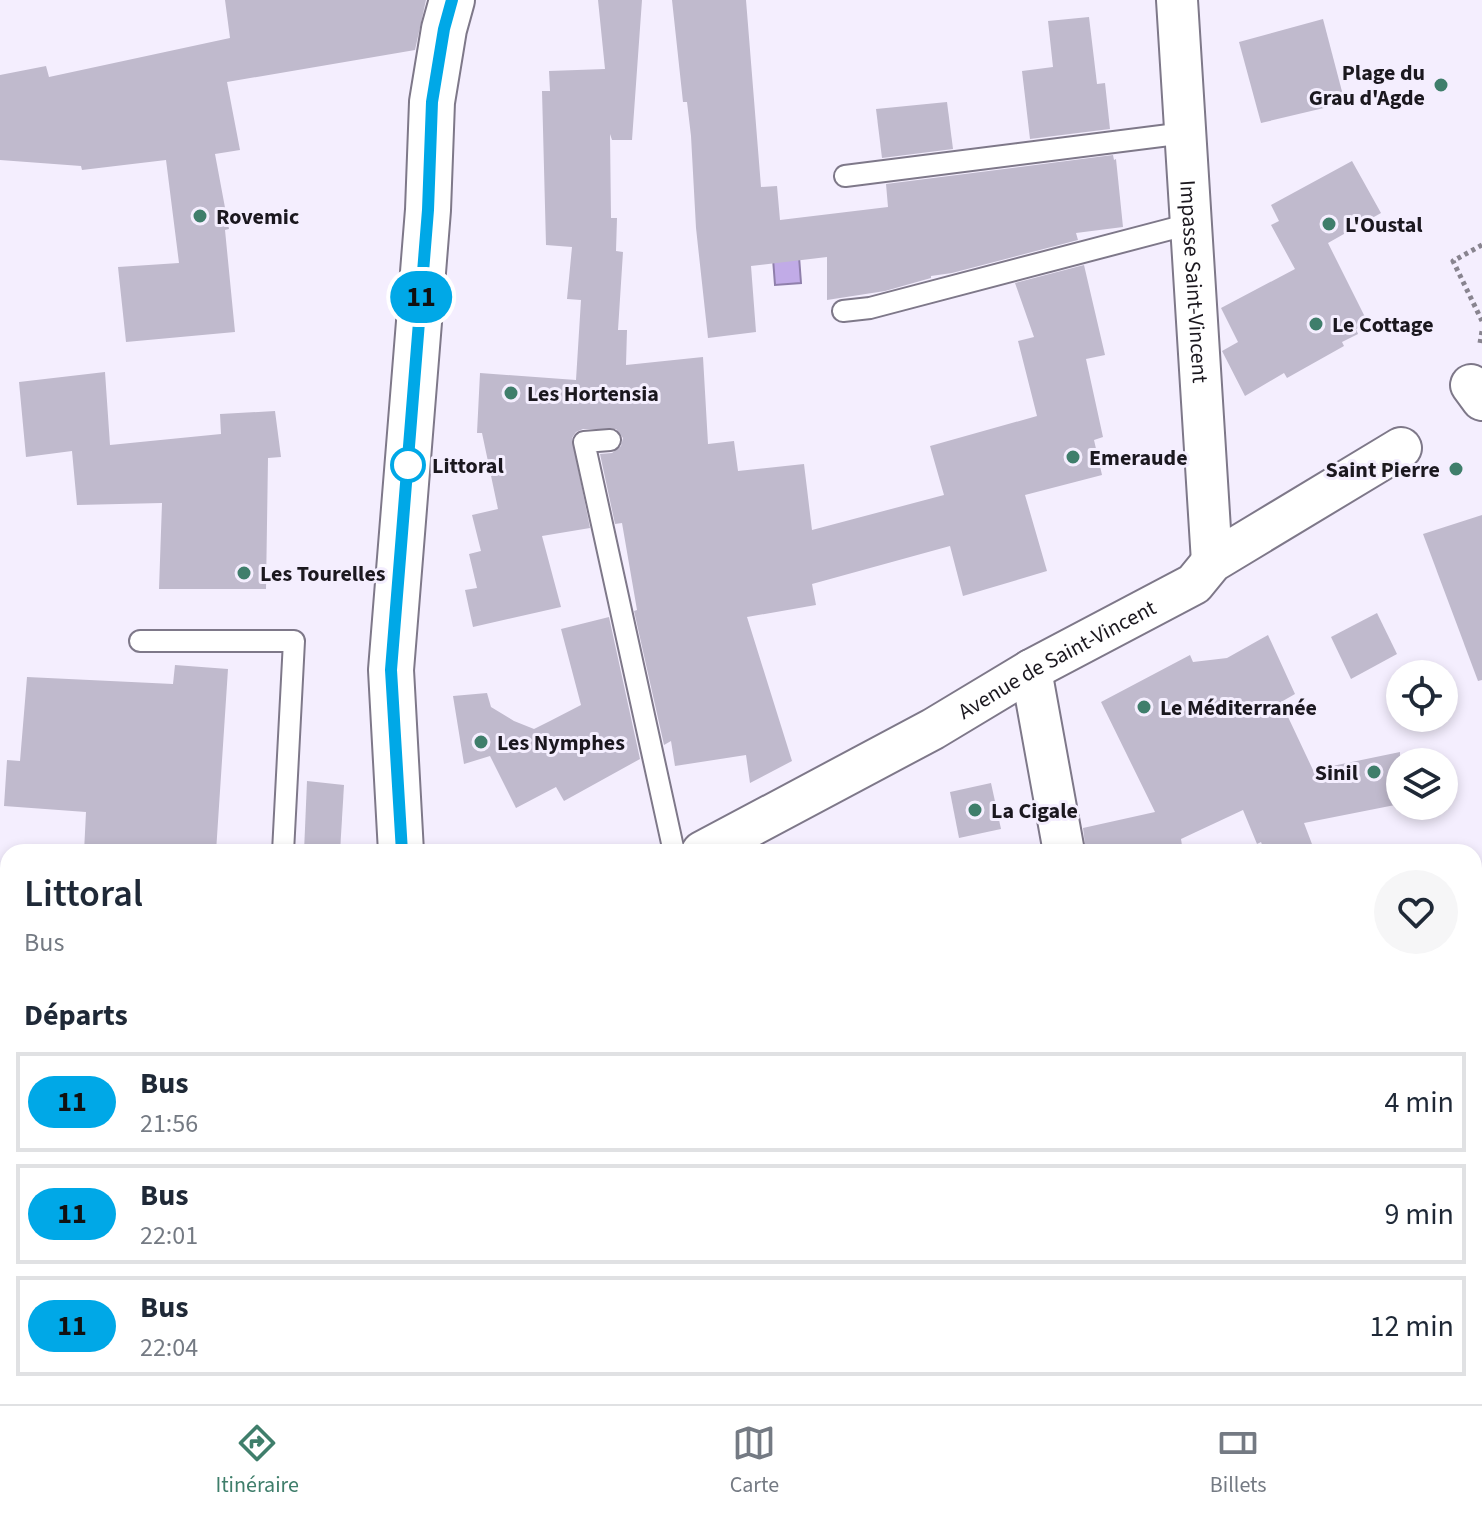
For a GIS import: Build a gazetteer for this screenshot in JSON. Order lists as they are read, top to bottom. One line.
{"streets":{"street":["Impasse Saint-Vincent","Avenue de Saint-Vincent"]},"crossings":[["Impasse Saint-Vincent","Avenue de Saint-Vincent"]],"places":["Plage du Grau d'Agde","Rovemic","L'Oustal","Le Cottage","Les Hortensia","Emeraude","Littoral","Saint Pierre","Les Tourelles","Le Méditerranée","Les Nymphes","Sinil","La Cigale"],"lines":["bus line 11"],"page":{"on_map":"11","heading":[["Littoral","Bus"],"Départs"],"list":[{"mark":"11","name":"Bus","note":"21:56","value":"4 min"},{"mark":"11","name":"Bus","note":"22:01","value":"9 min"},{"mark":"11","name":"Bus","note":"22:04","value":"12 min"}],"tabs":["Itinéraire","Carte","Billets"]}}
